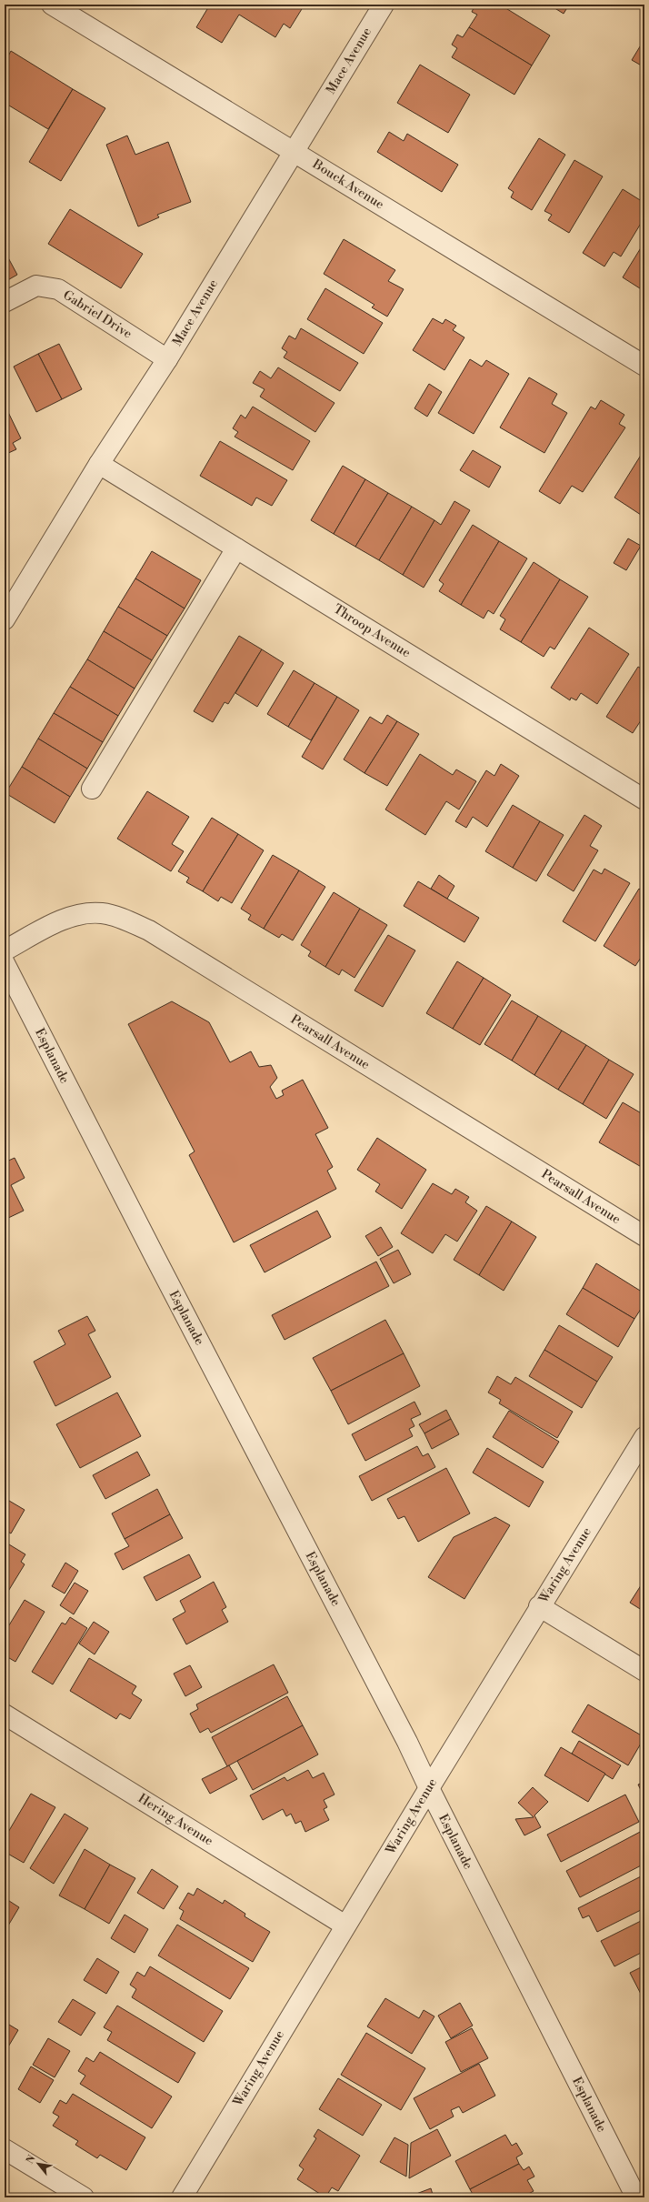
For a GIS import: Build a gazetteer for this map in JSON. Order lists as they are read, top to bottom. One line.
{"streets":{"street":["Mace Avenue","Bouck Avenue","Gabriel Drive","Throop Avenue","Pearsall Avenue","Esplanade","Waring Avenue","Hering Avenue"]},"crossings":[["Mace Avenue","Bouck Avenue"],["Mace Avenue","Gabriel Drive"],["Mace Avenue","Throop Avenue"],["Esplanade","Waring Avenue"],["Waring Avenue","Hering Avenue"]],"north":"top left"}
